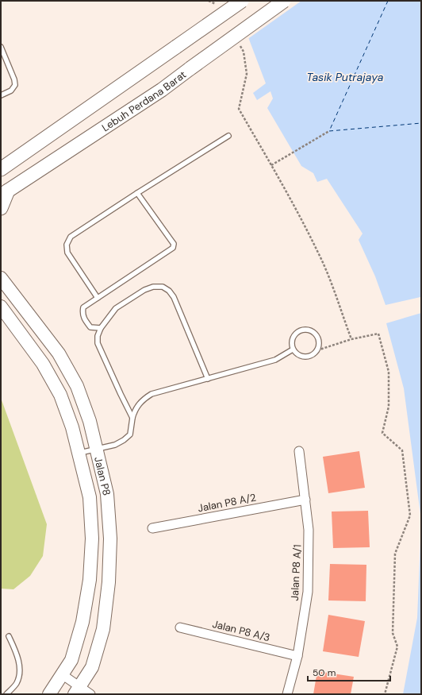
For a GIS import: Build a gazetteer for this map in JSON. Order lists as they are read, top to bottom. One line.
{"streets":{"main road":["Lebuh Perdana Barat"],"street":["Jalan P8","Jalan P8 A/2","Jalan P8 A/1","Jalan P8 A/3"]},"crossings":[["Jalan P8 A/2","Jalan P8 A/1"],["Jalan P8 A/1","Jalan P8 A/3"]],"water":["Tasik Putrajaya"],"scale_bar":"50 m"}
